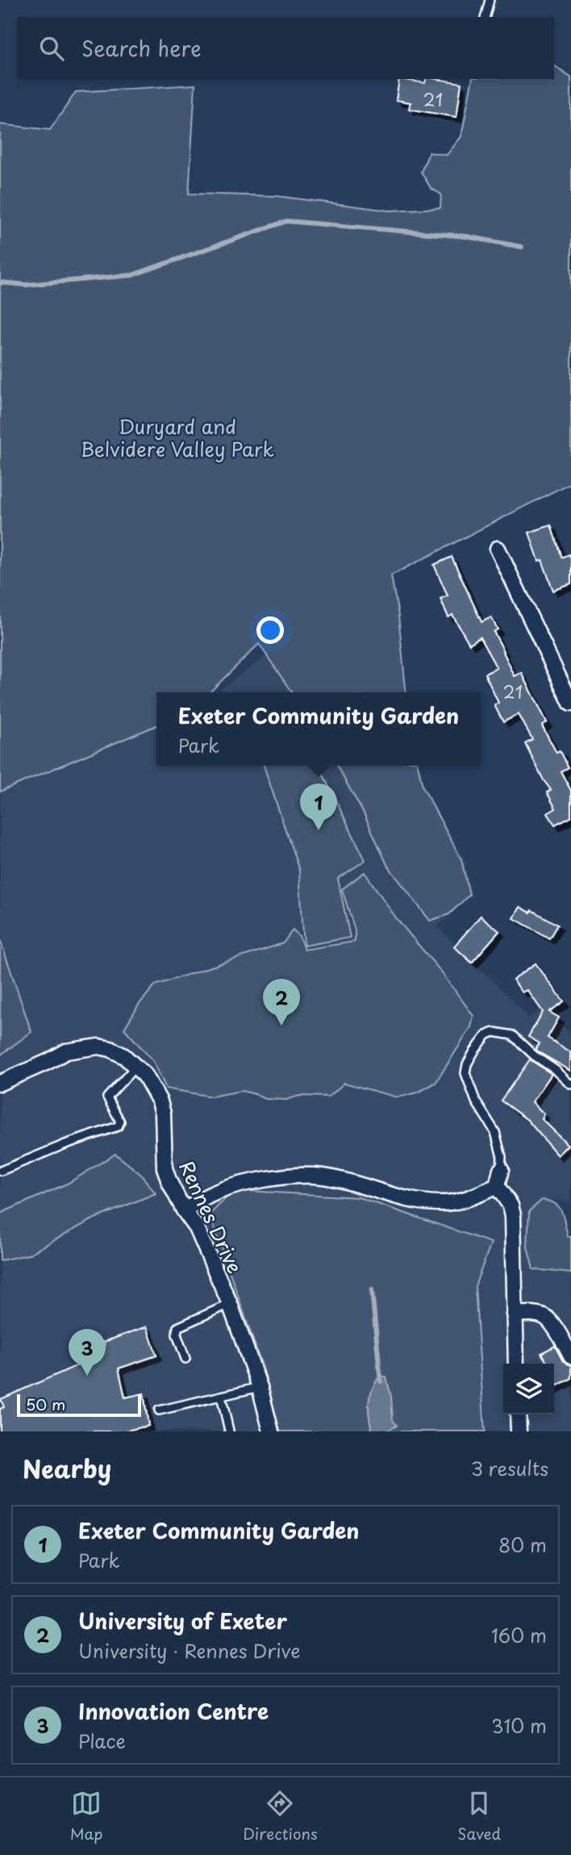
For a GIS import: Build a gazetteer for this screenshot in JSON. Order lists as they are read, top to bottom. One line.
{"streets":{"street":["Rennes Drive"]},"parks":["Duryard and Belvidere Valley Park"],"house_numbers":["21","21"],"scale_bar":"50 m","page":{"search":"Search here","popup":["Exeter Community Garden","Park"],"pins":["1","2","3"],"scale":"50 m","heading":["Nearby","3 results"],"list":[{"mark":"1","name":"Exeter Community Garden","note":"Park","value":"80 m"},{"mark":"2","name":"University of Exeter","note":"University · Rennes Drive","value":"160 m"},{"mark":"3","name":"Innovation Centre","note":"Place","value":"310 m"}],"nav":["Map","Directions","Saved"]}}
